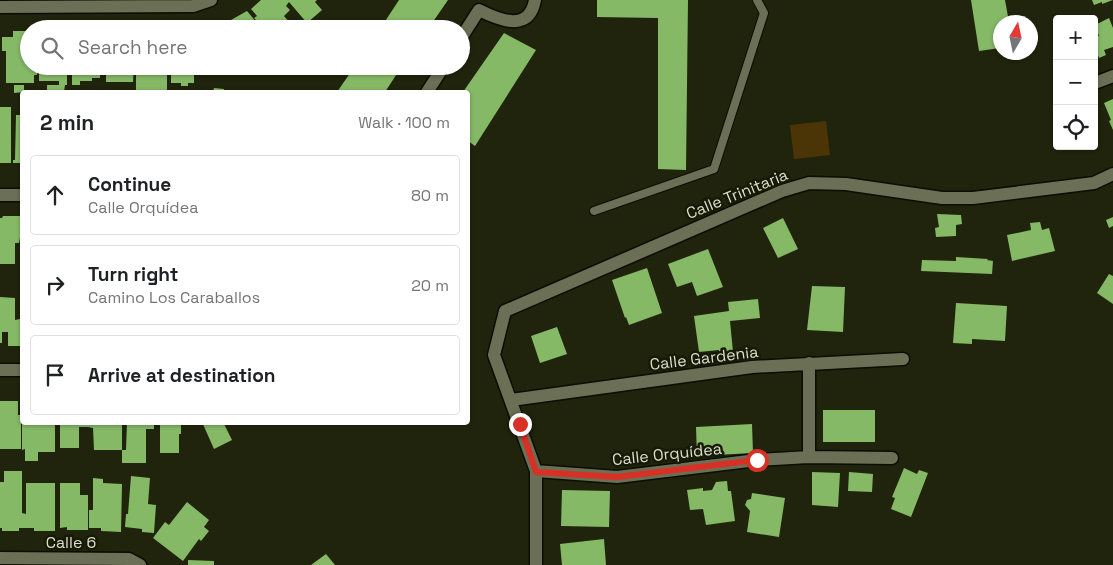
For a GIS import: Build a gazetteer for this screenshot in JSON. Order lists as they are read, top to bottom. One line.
{"streets":{"street":["Calle Trinitaria","Calle Gardenia","Calle Orquídea","Calle 6"]},"crossings":[["Calle Trinitaria","Calle Gardenia"]],"north":"top","page":{"map_buttons":["+","−"],"search":"Search here","heading":["2 min","Walk · 100 m"],"list":[["Continue","Calle Orquídea","80 m"],["Turn right","Camino Los Caraballos","20 m"],"Arrive at destination"]}}
